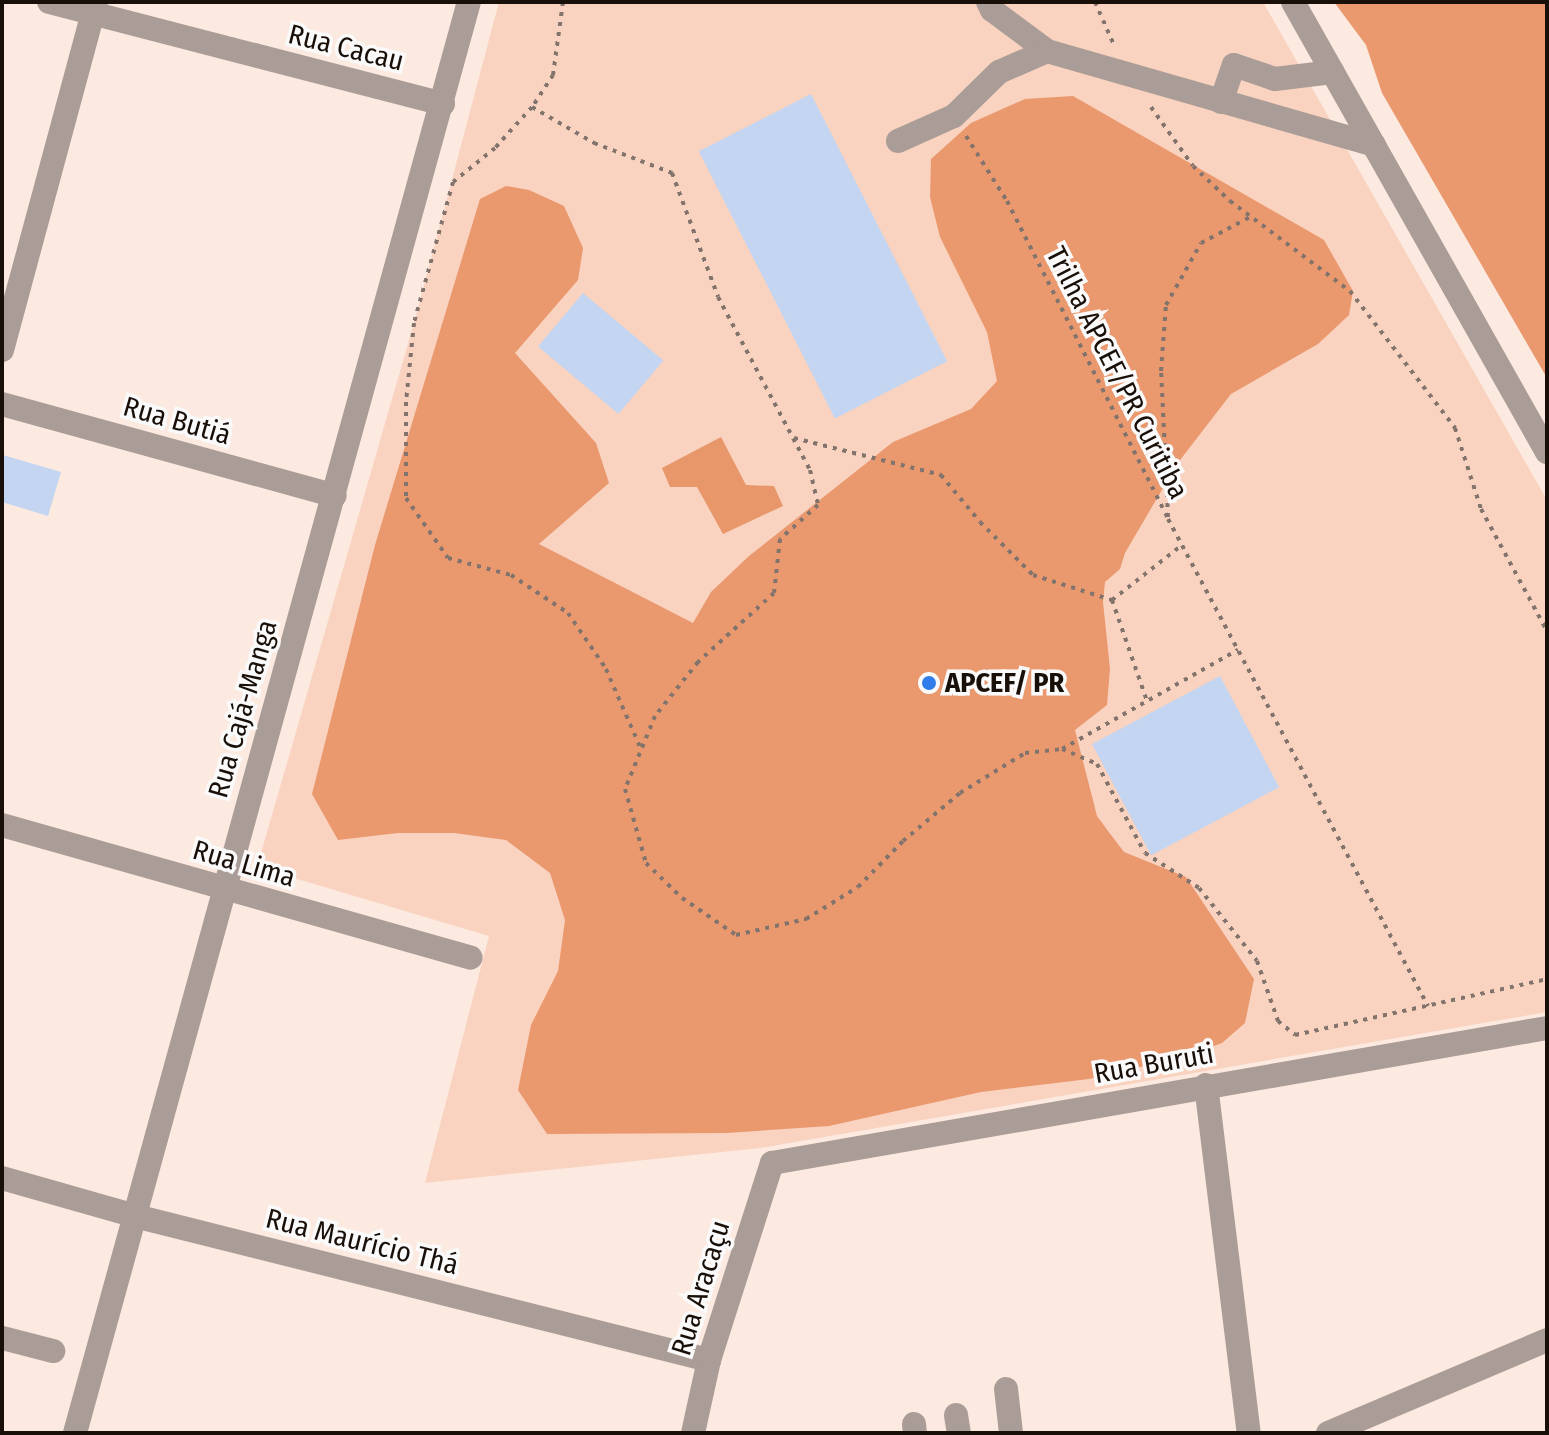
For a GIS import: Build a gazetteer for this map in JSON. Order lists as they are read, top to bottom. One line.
{"streets":{"street":["Rua Cacau","Rua Butiá","Rua Cajá-Manga","Rua Lima","Rua Buruti","Rua Maurício Thá","Rua Aracaçu"],"path":["Trilha APCEF/PR Curitiba"]},"crossings":[["Rua Cacau","Rua Cajá-Manga"],["Rua Butiá","Rua Cajá-Manga"],["Rua Cajá-Manga","Rua Lima"],["Rua Cajá-Manga","Rua Maurício Thá"],["Rua Buruti","Rua Aracaçu"],["Rua Maurício Thá","Rua Aracaçu"]],"places":["APCEF/ PR"]}
